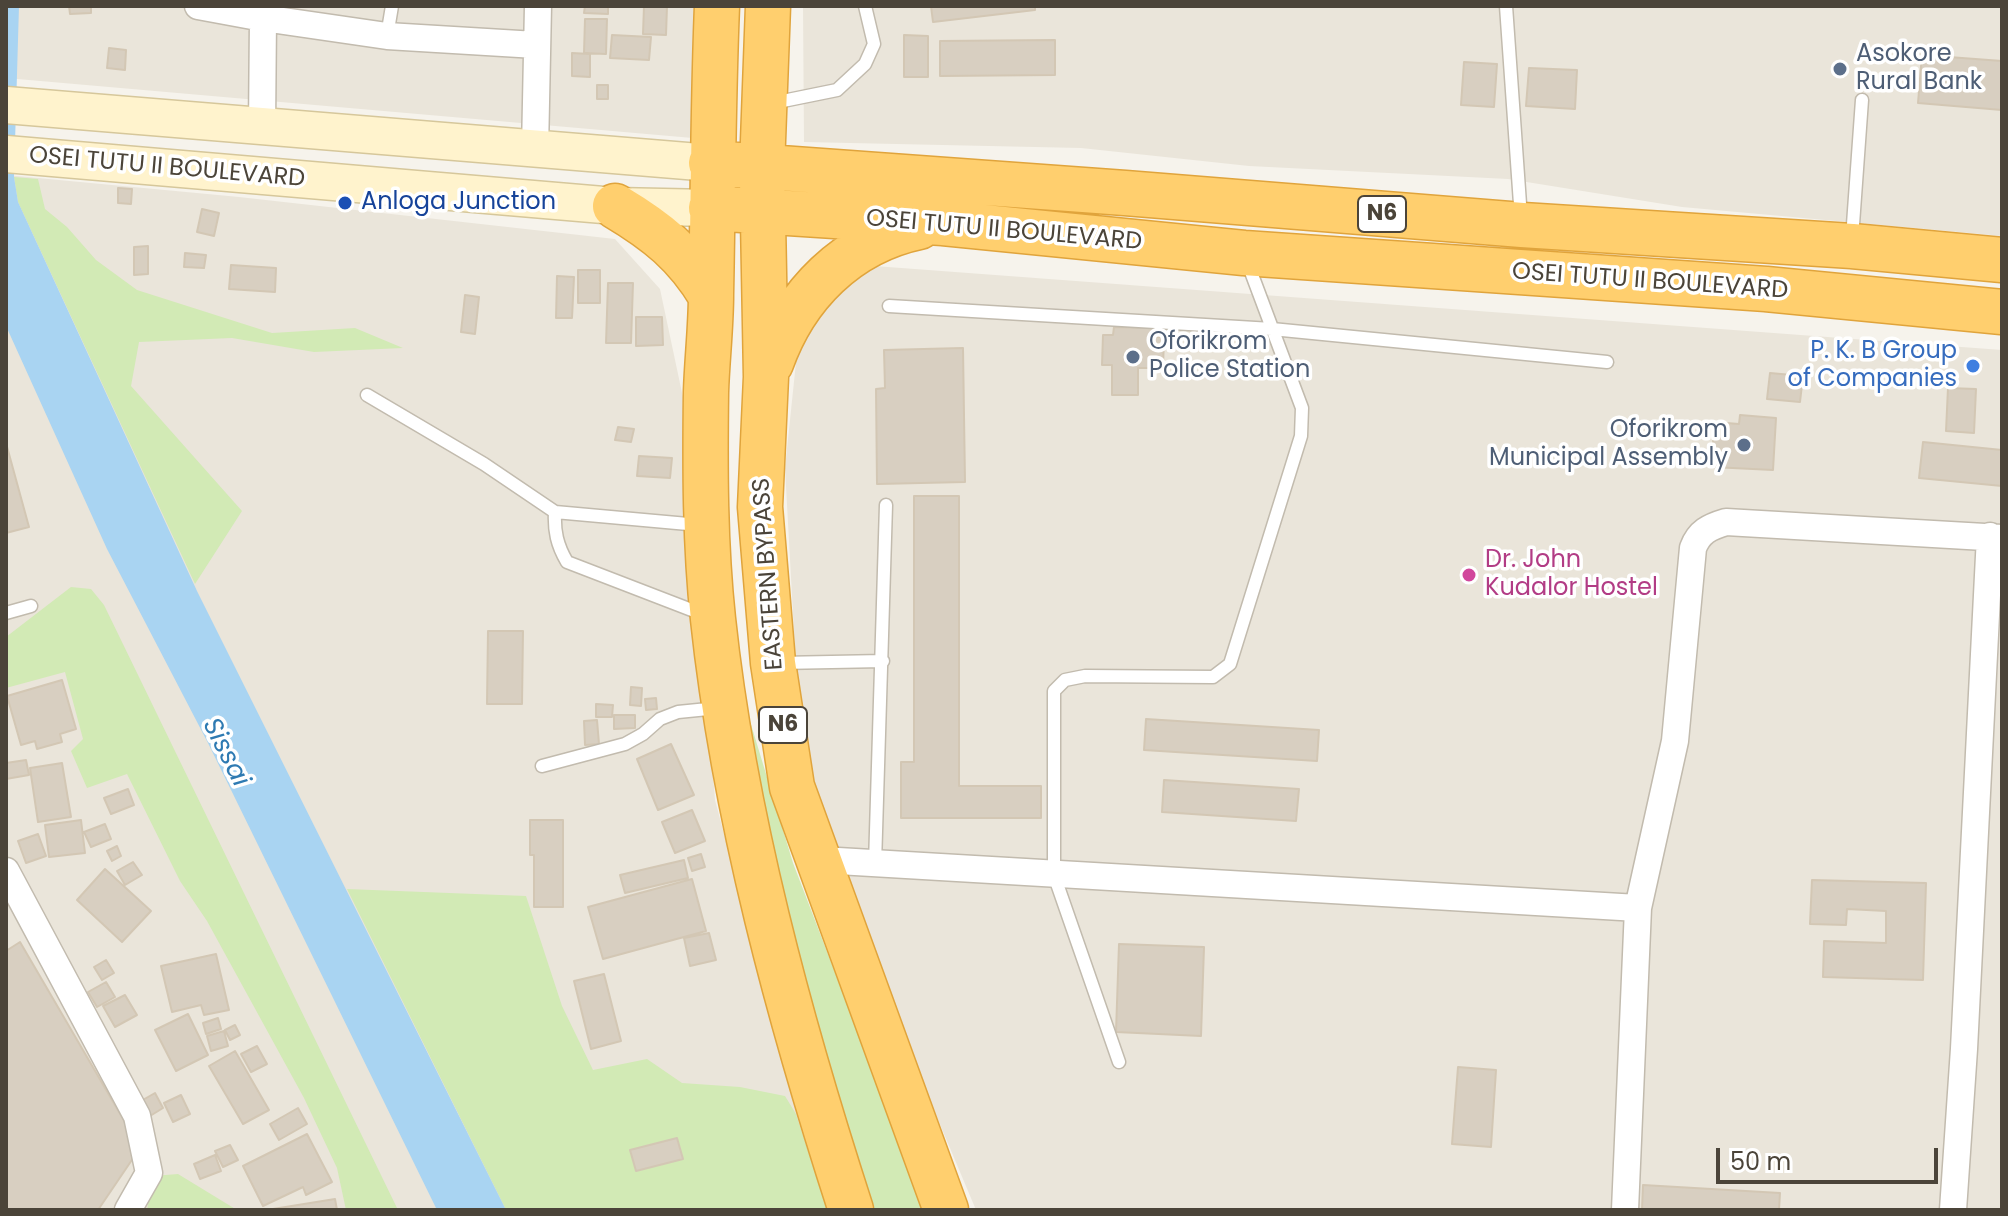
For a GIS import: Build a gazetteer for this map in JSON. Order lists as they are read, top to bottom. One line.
{"streets":{"highway":["OSEI TUTU II BOULEVARD","N6","EASTERN BYPASS"]},"crossings":[["OSEI TUTU II BOULEVARD","N6"],["OSEI TUTU II BOULEVARD","EASTERN BYPASS"]],"water":["Sissai"],"places":["Asokore Rural Bank","Anloga Junction","Oforikrom Police Station","P. K. B Group of Companies","Oforikrom Municipal Assembly","Dr. John Kudalor Hostel"],"scale_bar":"50 m"}
